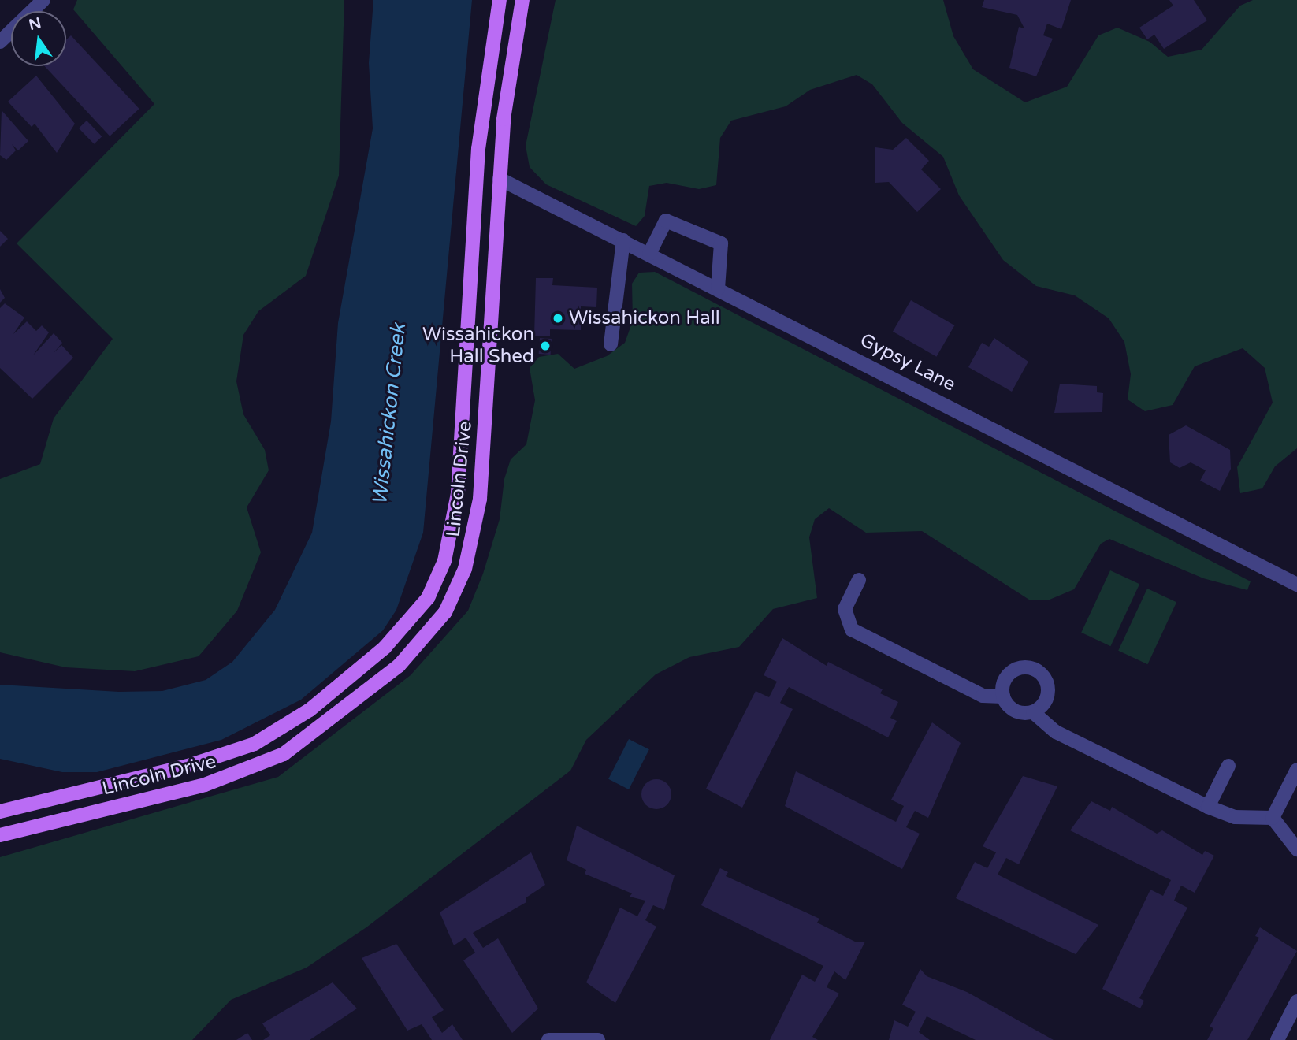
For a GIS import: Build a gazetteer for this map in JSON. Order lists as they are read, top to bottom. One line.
{"streets":{"main road":["Lincoln Drive"],"street":["Gypsy Lane"]},"crossings":[["Gypsy Lane","Lincoln Drive"]],"water":["Wissahickon Creek"],"places":["Wissahickon Hall","Wissahickon Hall Shed"],"north":"top"}
